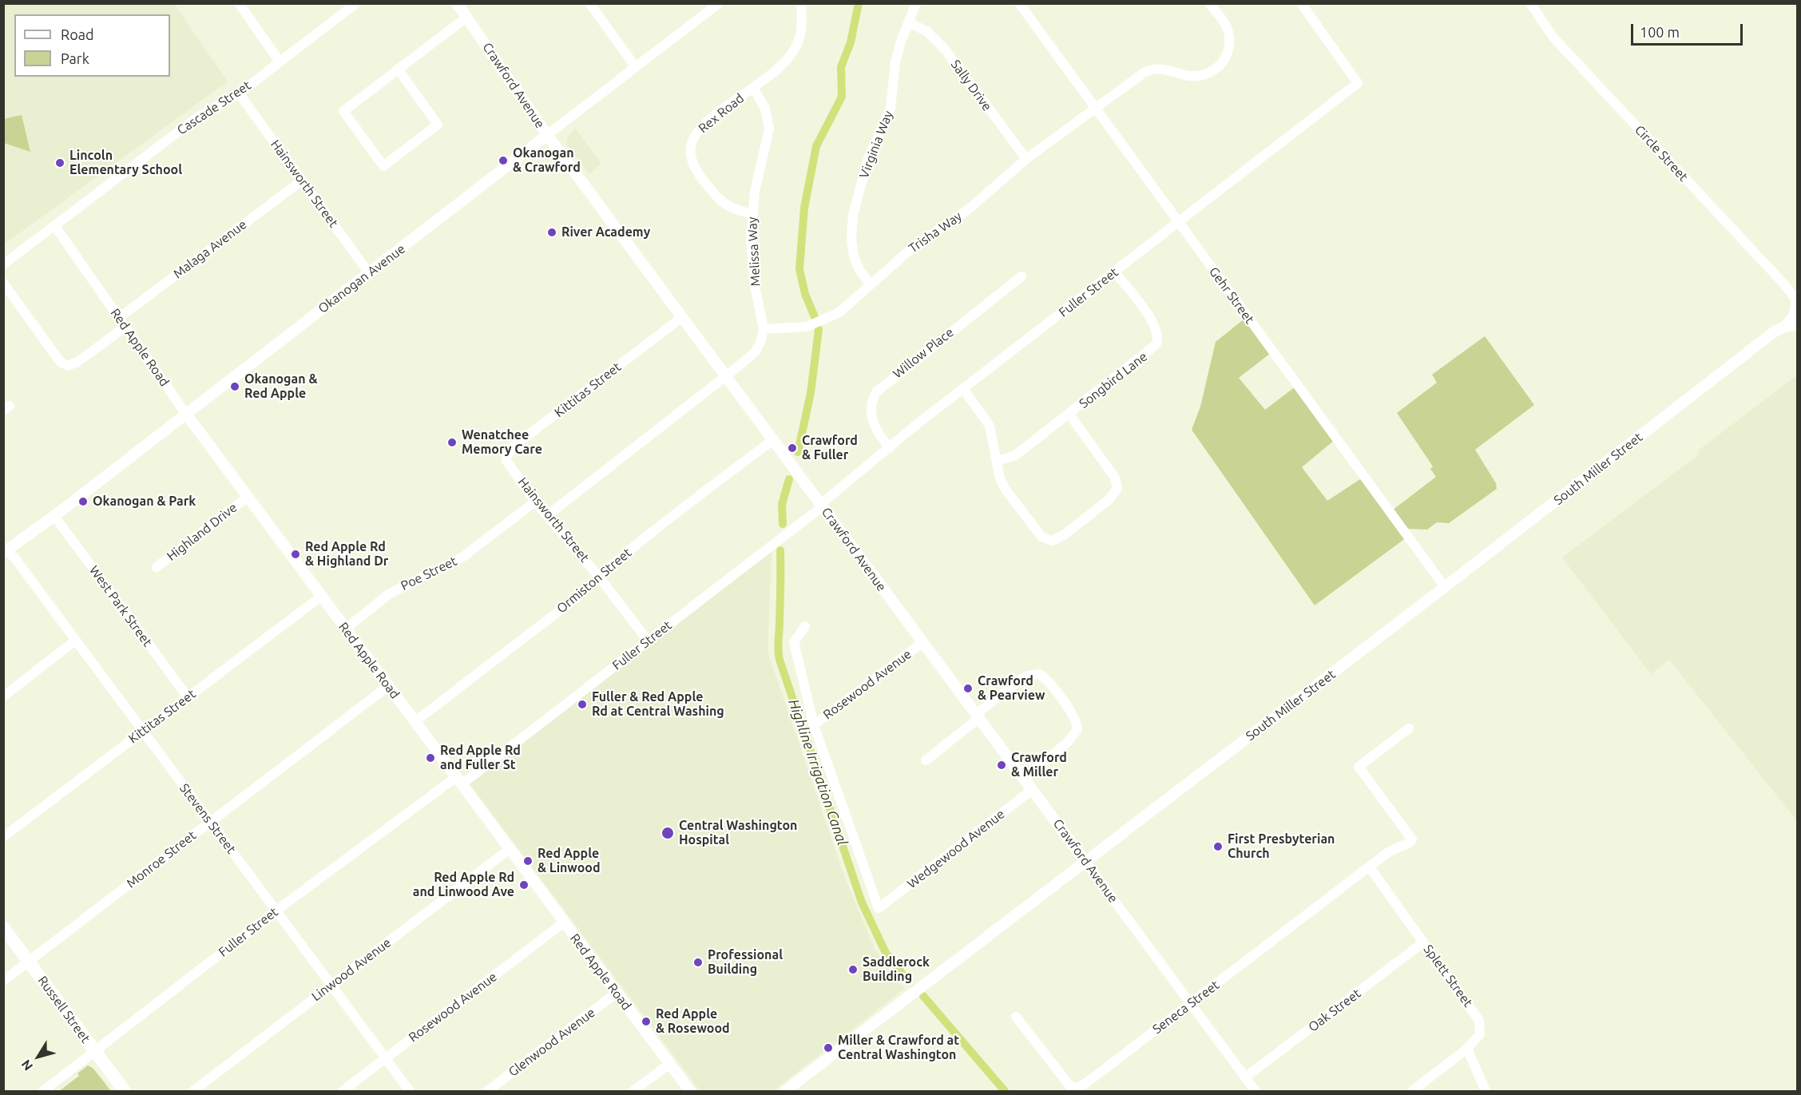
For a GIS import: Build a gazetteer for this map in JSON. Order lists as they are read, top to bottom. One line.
{"streets":{"main road":["Russell Street"],"street":["Crawford Avenue","Sally Drive","Cascade Street","Rex Road","Virginia Way","Circle Street","Hainsworth Street","Trisha Way","Malaga Avenue","Melissa Way","Okanogan Avenue","Fuller Street","Gehr Street","Red Apple Road","Willow Place","Songbird Lane","Kittitas Street","South Miller Street","Highland Drive","Poe Street","Ormiston Street","West Park Street","Rosewood Avenue","Stevens Street","Wedgewood Avenue","Monroe Street","Linwood Avenue","Splett Street","Seneca Street","Oak Street","Glenwood Avenue"]},"crossings":[["Crawford Avenue","Melissa Way"],["Crawford Avenue","Okanogan Avenue"],["Crawford Avenue","Fuller Street"],["Crawford Avenue","Kittitas Street"],["Crawford Avenue","South Miller Street"],["Crawford Avenue","Ormiston Street"],["Crawford Avenue","Rosewood Avenue"],["Crawford Avenue","Wedgewood Avenue"],["Crawford Avenue","Seneca Street"],["Crawford Avenue","Oak Street"],["Sally Drive","Virginia Way"],["Sally Drive","Trisha Way"],["Cascade Street","Hainsworth Street"],["Cascade Street","Red Apple Road"],["Rex Road","Melissa Way"],["Virginia Way","Trisha Way"],["Circle Street","South Miller Street"],["Hainsworth Street","Malaga Avenue"],["Hainsworth Street","Okanogan Avenue"],["Hainsworth Street","Fuller Street"],["Hainsworth Street","Kittitas Street"],["Hainsworth Street","Poe Street"],["Hainsworth Street","Ormiston Street"],["Trisha Way","Melissa Way"],["Trisha Way","Gehr Street"],["Malaga Avenue","Red Apple Road"],["Okanogan Avenue","Red Apple Road"],["Okanogan Avenue","West Park Street"],["Okanogan Avenue","Stevens Street"],["Fuller Street","Gehr Street"],["Fuller Street","Red Apple Road"],["Fuller Street","Willow Place"],["Fuller Street","Songbird Lane"],["Fuller Street","Stevens Street"],["Fuller Street","Russell Street"],["Gehr Street","South Miller Street"],["Red Apple Road","Kittitas Street"],["Red Apple Road","Highland Drive"],["Red Apple Road","Poe Street"],["Red Apple Road","Ormiston Street"],["Red Apple Road","Rosewood Avenue"],["Red Apple Road","Monroe Street"],["Red Apple Road","Linwood Avenue"],["Red Apple Road","Glenwood Avenue"],["Kittitas Street","West Park Street"],["Kittitas Street","Stevens Street"],["Rosewood Avenue","Stevens Street"],["Rosewood Avenue","Wedgewood Avenue"],["Stevens Street","Monroe Street"],["Stevens Street","Linwood Avenue"],["Monroe Street","Russell Street"],["Splett Street","Seneca Street"],["Splett Street","Oak Street"]],"water":["Highline Irrigation Canal"],"places":["Okanogan & Crawford","Lincoln Elementary School","River Academy","Okanogan & Red Apple","Wenatchee Memory Care","Crawford & Fuller","Okanogan & Park","Red Apple Rd & Highland Dr","Crawford & Pearview","Fuller & Red Apple Rd at Central Washing","Red Apple Rd and Fuller St","Crawford & Miller","Central Washington Hospital","First Presbyterian Church","Red Apple & Linwood","Red Apple Rd and Linwood Ave","Professional Building","Saddlerock Building","Red Apple & Rosewood","Miller & Crawford at Central Washington"],"legend":["Road","Park"],"scale_bar":"100 m","north":"bottom left"}
